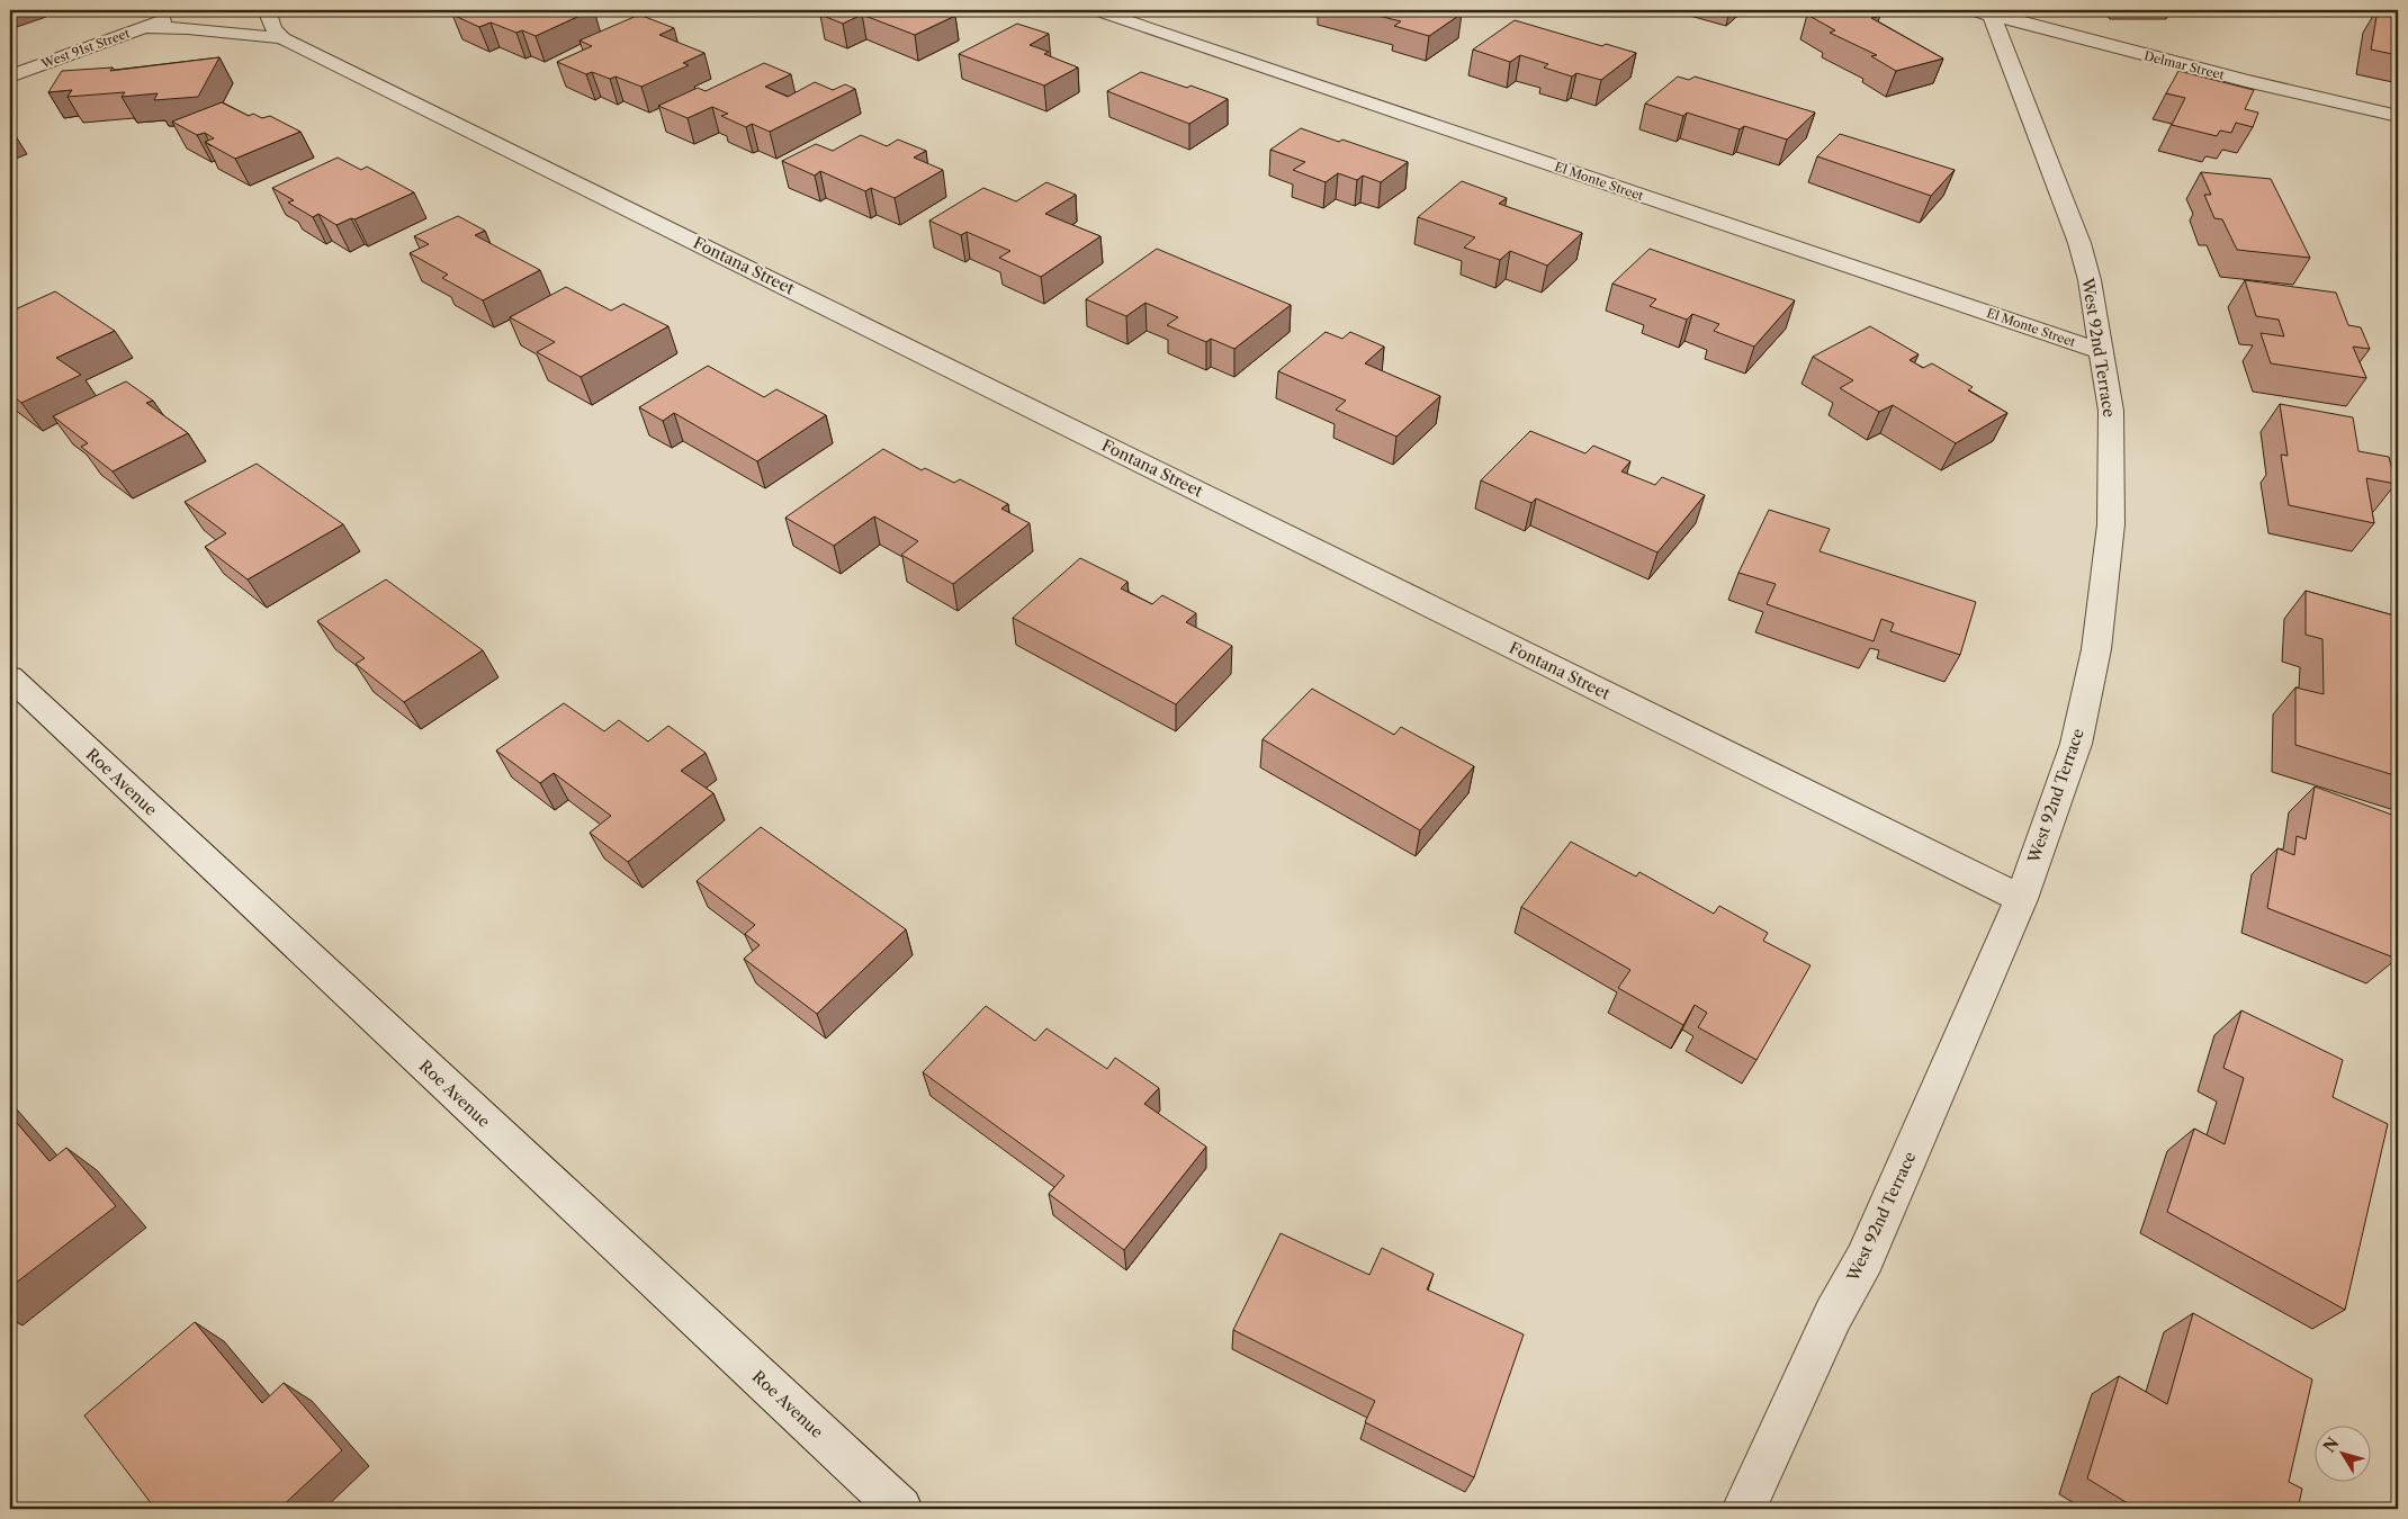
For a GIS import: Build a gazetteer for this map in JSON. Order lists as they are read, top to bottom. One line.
{"streets":{"street":["West 91st Street","Delmar Street","El Monte Street","Fontana Street","West 92nd Terrace","Roe Avenue"]},"crossings":[["West 91st Street","Fontana Street"],["Delmar Street","West 92nd Terrace"],["El Monte Street","West 92nd Terrace"],["Fontana Street","West 92nd Terrace"]],"north":"top left"}
